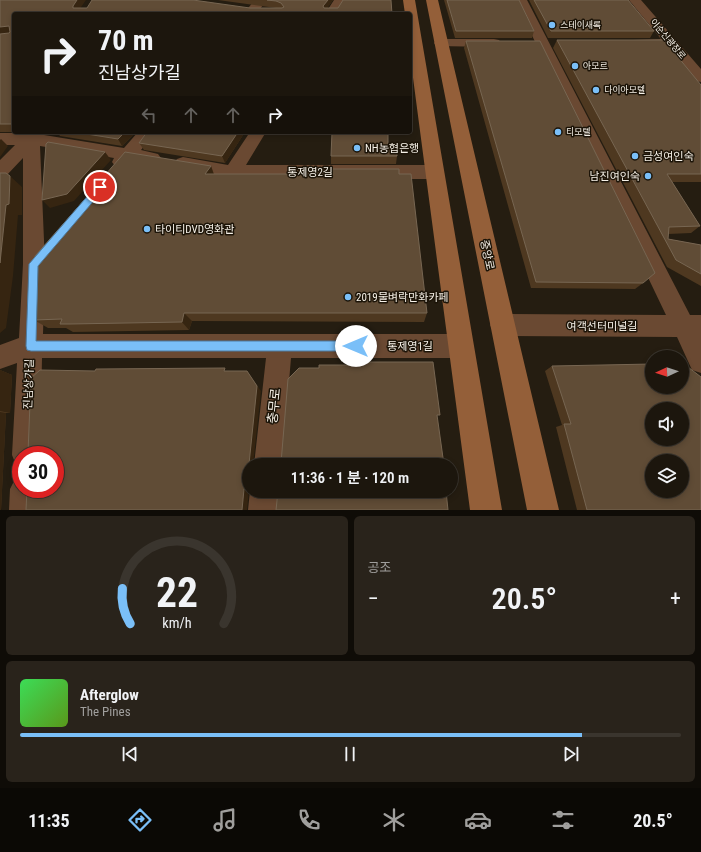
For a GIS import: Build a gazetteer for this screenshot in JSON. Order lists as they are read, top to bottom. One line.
{"streets":{"street":["이순신광장로","통제영2길","중앙로","여객선터미널길","통제영1길","진남상가길","충무로"]},"crossings":[["통제영2길","진남상가길"],["중앙로","여객선터미널길"],["통제영1길","진남상가길"],["통제영1길","충무로"]],"places":["스테이새록","아모르","다이아모텔","티모텔","NH농협은행","금성여인숙","남진여인숙","타이티DVD영화관","2019물벼락만화카페"],"north":"left","page":{"turn":["70 m","진남상가길"],"limit":"30","trip":"11:36 · 1 분 · 120 m","tile":"공조","heat":["−","20.5°","+"],"song":["Afterglow","The Pines"],"tabs":["11:35","20.5°"],"gauge":["22","km/h"]}}
